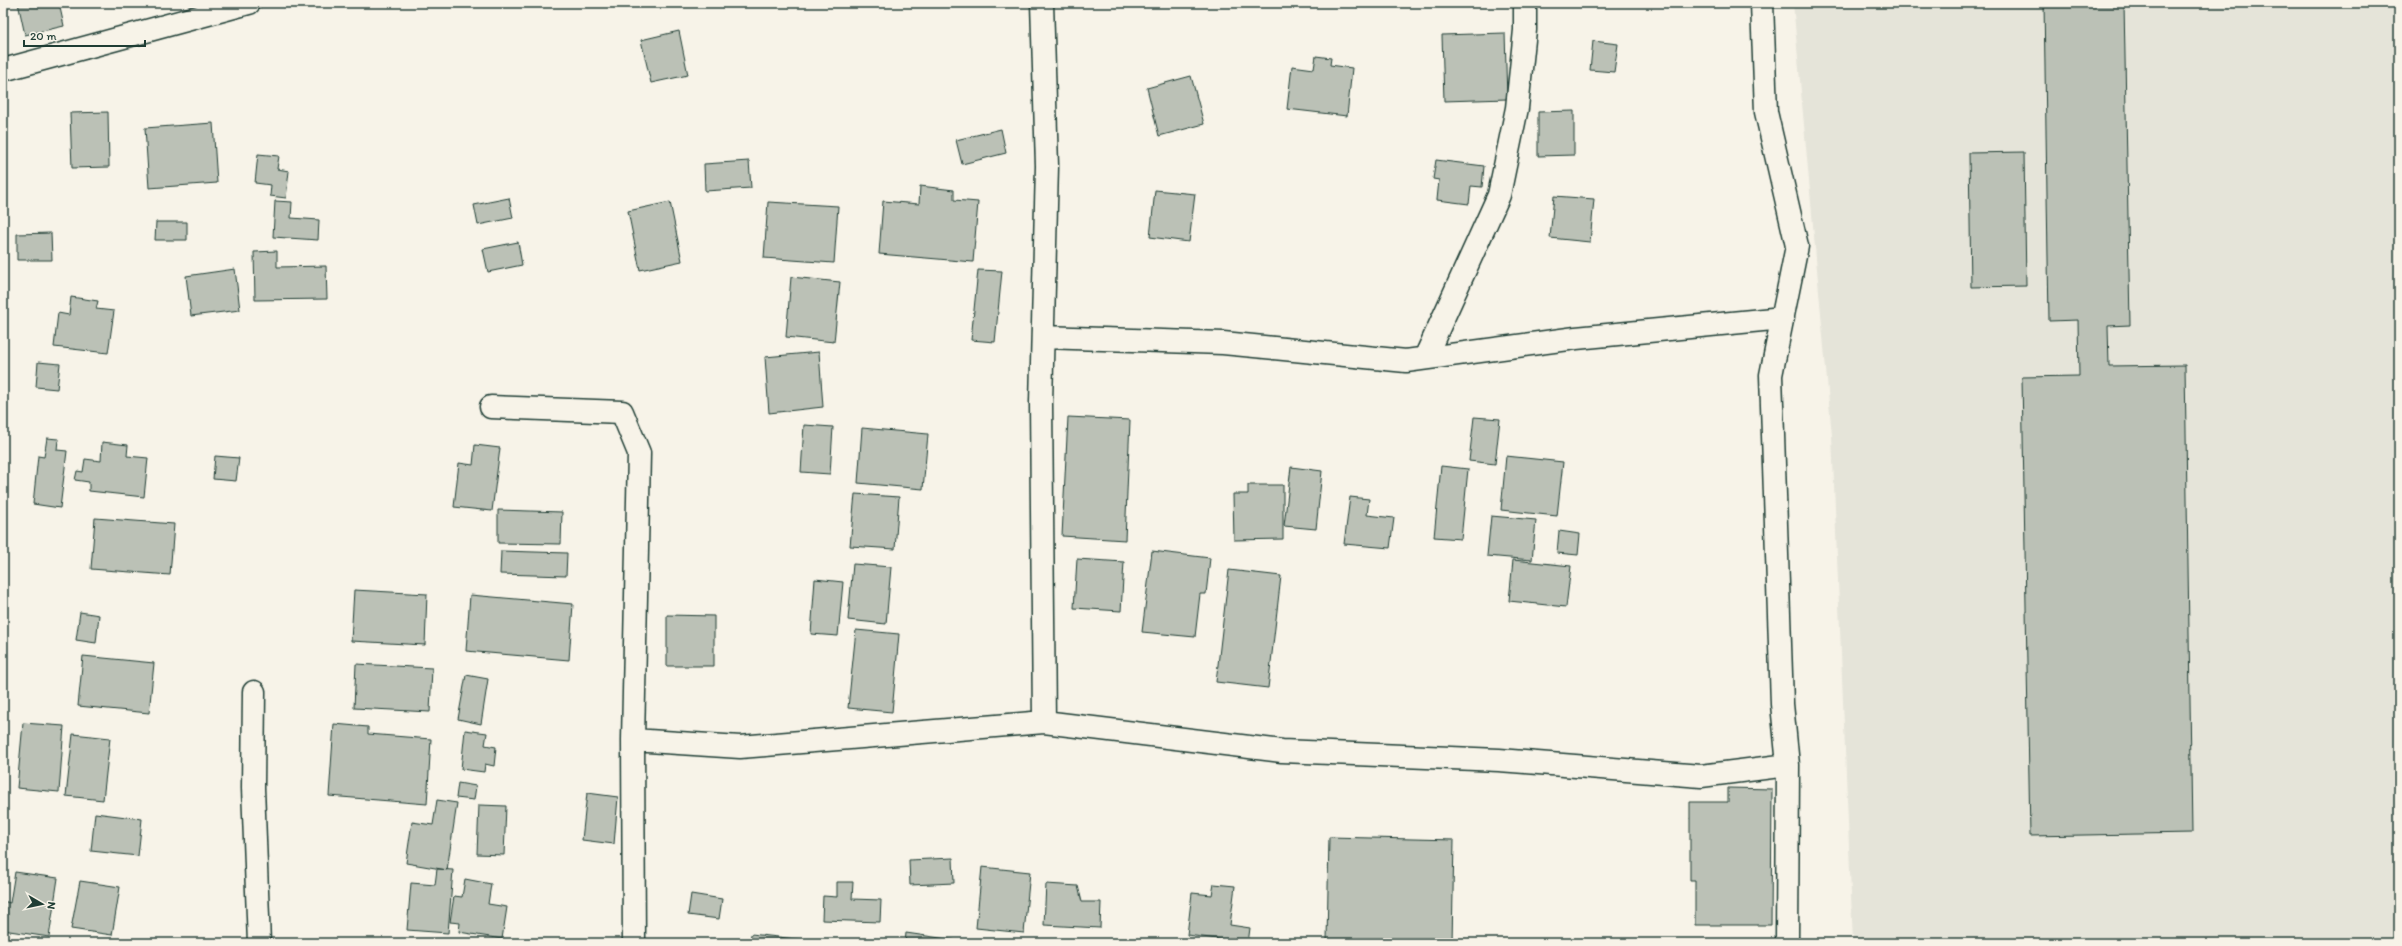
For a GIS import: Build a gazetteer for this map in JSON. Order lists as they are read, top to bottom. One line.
{"scale_bar":"20 m","north":"right"}
